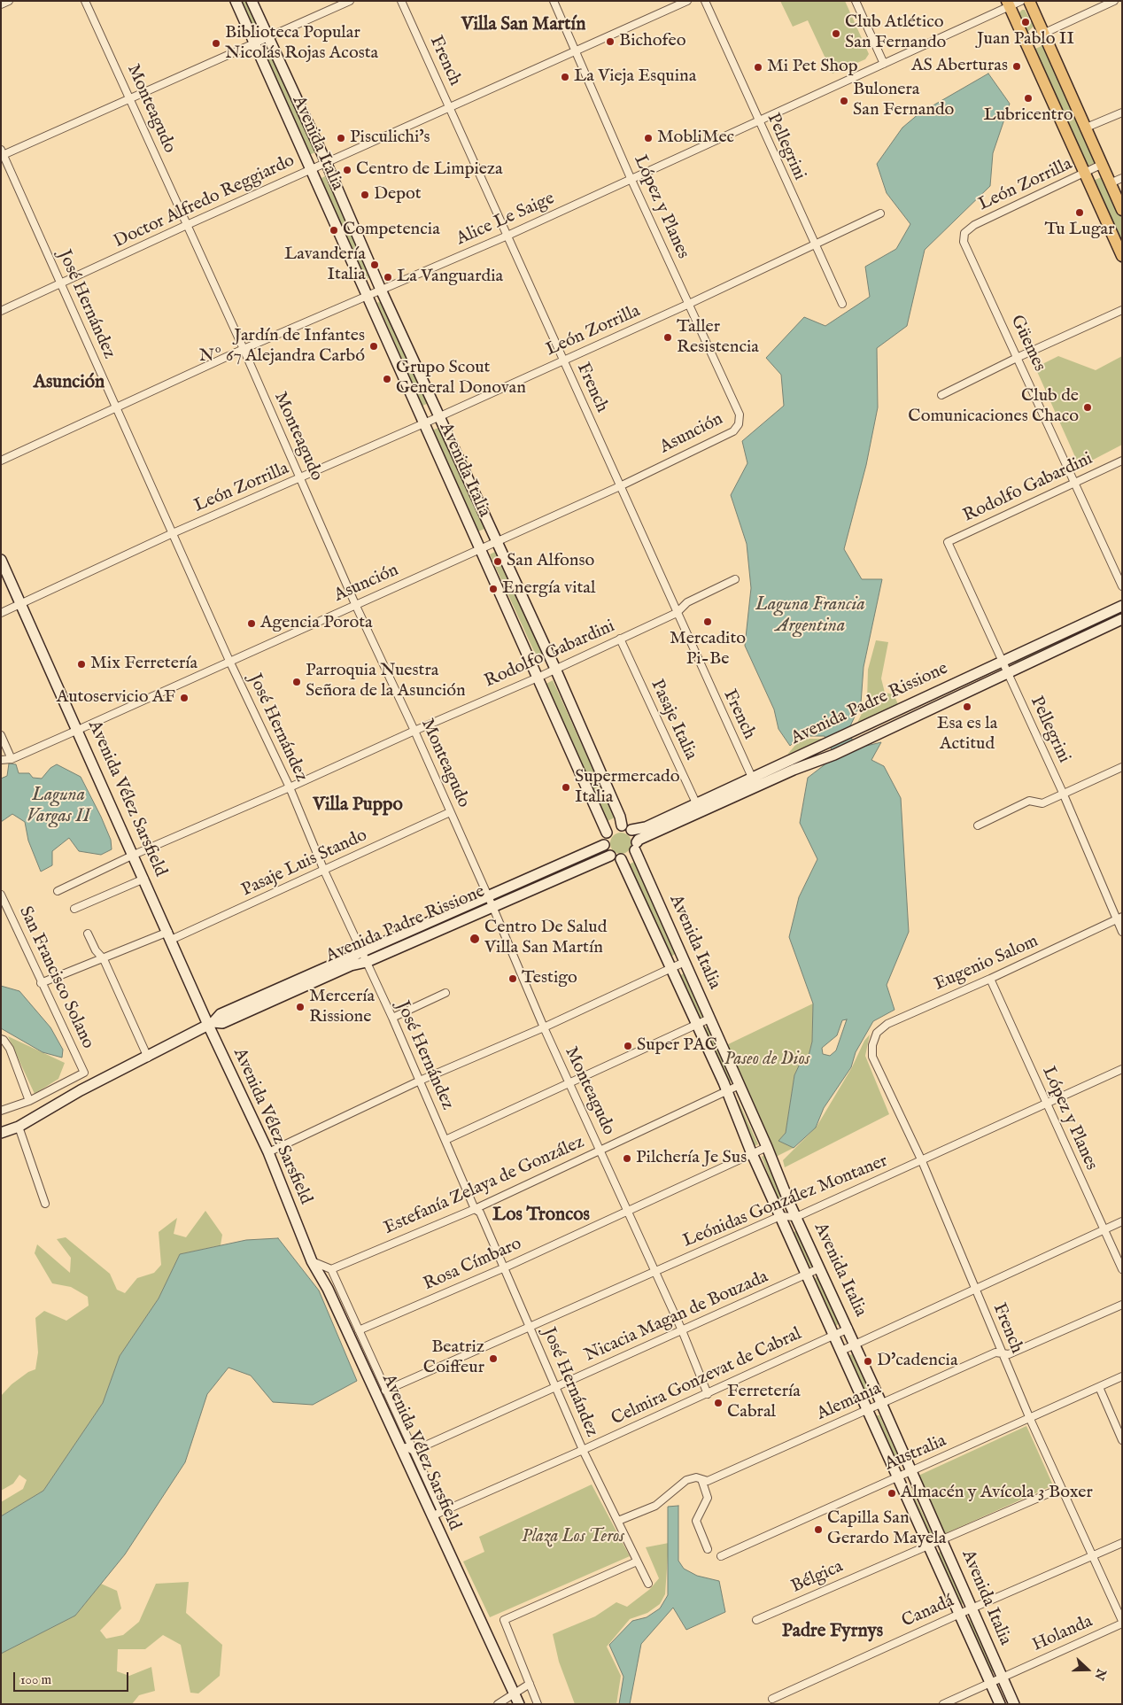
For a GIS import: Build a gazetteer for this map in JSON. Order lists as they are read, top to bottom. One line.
{"streets":{"main road":["Avenida Italia","Avenida Padre Rissione","Avenida Vélez Sarsfield"],"street":["French","Monteagudo","Pellegrini","León Zorrilla","Doctor Alfredo Reggiardo","López y Planes","Alice Le Saige","José Hernández","Güemes","Asunción","Rodolfo Gabardini","Pasaje Italia","Pasaje Luis Stando","Eugenio Salom","San Francisco Solano","Estefanía Zelaya de González","Leónidas González Montaner","Rosa Címbaro","Nicacia Magan de Bouzada","Celmira Gonzevat de Cabral","Alemania","Australia","Bélgica","Canadá","Holanda"]},"crossings":[["French","León Zorrilla"],["French","Doctor Alfredo Reggiardo"],["French","Alice Le Saige"],["French","Asunción"],["French","Rodolfo Gabardini"],["French","Avenida Padre Rissione"],["French","Eugenio Salom"],["French","Leónidas González Montaner"],["French","Alemania"],["French","Australia"],["French","Bélgica"],["French","Canadá"],["French","Holanda"],["Monteagudo","León Zorrilla"],["Monteagudo","Doctor Alfredo Reggiardo"],["Monteagudo","Alice Le Saige"],["Monteagudo","Asunción"],["Monteagudo","Rodolfo Gabardini"],["Monteagudo","Avenida Padre Rissione"],["Monteagudo","Pasaje Luis Stando"],["Monteagudo","Estefanía Zelaya de González"],["Monteagudo","Leónidas González Montaner"],["Monteagudo","Rosa Címbaro"],["Monteagudo","Nicacia Magan de Bouzada"],["Monteagudo","Celmira Gonzevat de Cabral"],["Avenida Italia","León Zorrilla"],["Avenida Italia","Doctor Alfredo Reggiardo"],["Avenida Italia","Alice Le Saige"],["Avenida Italia","Asunción"],["Avenida Italia","Rodolfo Gabardini"],["Avenida Italia","Avenida Padre Rissione"],["Avenida Italia","Estefanía Zelaya de González"],["Avenida Italia","Leónidas González Montaner"],["Avenida Italia","Rosa Címbaro"],["Avenida Italia","Nicacia Magan de Bouzada"],["Avenida Italia","Celmira Gonzevat de Cabral"],["Avenida Italia","Alemania"],["Avenida Italia","Australia"],["Avenida Italia","Bélgica"],["Avenida Italia","Canadá"],["Avenida Italia","Holanda"],["Pellegrini","León Zorrilla"],["Pellegrini","Alice Le Saige"],["Pellegrini","Rodolfo Gabardini"],["Pellegrini","Avenida Padre Rissione"],["Pellegrini","Eugenio Salom"],["León Zorrilla","López y Planes"],["León Zorrilla","José Hernández"],["León Zorrilla","Güemes"],["León Zorrilla","Avenida Vélez Sarsfield"],["Doctor Alfredo Reggiardo","López y Planes"],["Doctor Alfredo Reggiardo","José Hernández"],["López y Planes","Alice Le Saige"],["López y Planes","Asunción"],["López y Planes","Eugenio Salom"],["López y Planes","Leónidas González Montaner"],["Alice Le Saige","José Hernández"],["José Hernández","Asunción"],["José Hernández","Rodolfo Gabardini"],["José Hernández","Avenida Padre Rissione"],["José Hernández","Pasaje Luis Stando"],["José Hernández","Estefanía Zelaya de González"],["José Hernández","Leónidas González Montaner"],["José Hernández","Rosa Címbaro"],["José Hernández","Nicacia Magan de Bouzada"],["José Hernández","Celmira Gonzevat de Cabral"],["José Hernández","Alemania"],["Güemes","Rodolfo Gabardini"],["Asunción","Avenida Vélez Sarsfield"],["Rodolfo Gabardini","Pasaje Italia"],["Rodolfo Gabardini","Avenida Vélez Sarsfield"],["Avenida Padre Rissione","Pasaje Italia"],["Avenida Padre Rissione","Avenida Vélez Sarsfield"],["Avenida Padre Rissione","San Francisco Solano"],["Avenida Vélez Sarsfield","Pasaje Luis Stando"],["Avenida Vélez Sarsfield","Estefanía Zelaya de González"],["Avenida Vélez Sarsfield","Leónidas González Montaner"],["Avenida Vélez Sarsfield","Rosa Címbaro"],["Avenida Vélez Sarsfield","Nicacia Magan de Bouzada"],["Avenida Vélez Sarsfield","Celmira Gonzevat de Cabral"],["Pasaje Luis Stando","San Francisco Solano"]],"districts":["Villa San Martín","Asunción","Villa Puppo","Los Troncos","Padre Fyrnys"],"water":["Laguna Francia Argentina","Laguna Vargas II"],"parks":["Paseo de Dios","Plaza Los Teros"],"places":["Juan Pablo II","Club Atlético San Fernando","Bichofeo","Biblioteca Popular Nicolás Rojas Acosta","AS Aberturas","Mi Pet Shop","La Vieja Esquina","Lubricentro","Bulonera San Fernando","Pisculichi's","MobliMec","Centro de Limpieza","Depot","Tu Lugar","Competencia","Lavandería Italia","La Vanguardia","Taller Resistencia","Jardín de Infantes Nº 67 Alejandra Carbó","Grupo Scout General Donovan","Club de Comunicaciones Chaco","San Alfonso","Energía vital","Mercadito Pi-Be","Agencia Porota","Mix Ferretería","Parroquia Nuestra Señora de la Asunción","Autoservicio AF","Esa es la Actitud","Supermercado Italia","Centro De Salud Villa San Martín","Testigo","Mercería Rissione","Super PAC","Pilchería Je Sus","Beatriz Coiffeur","D'cadencia","Ferretería Cabral","Almacén y Avícola 3 Boxer","Capilla San Gerardo Mayela"],"scale_bar":"100 m","north":"right"}
